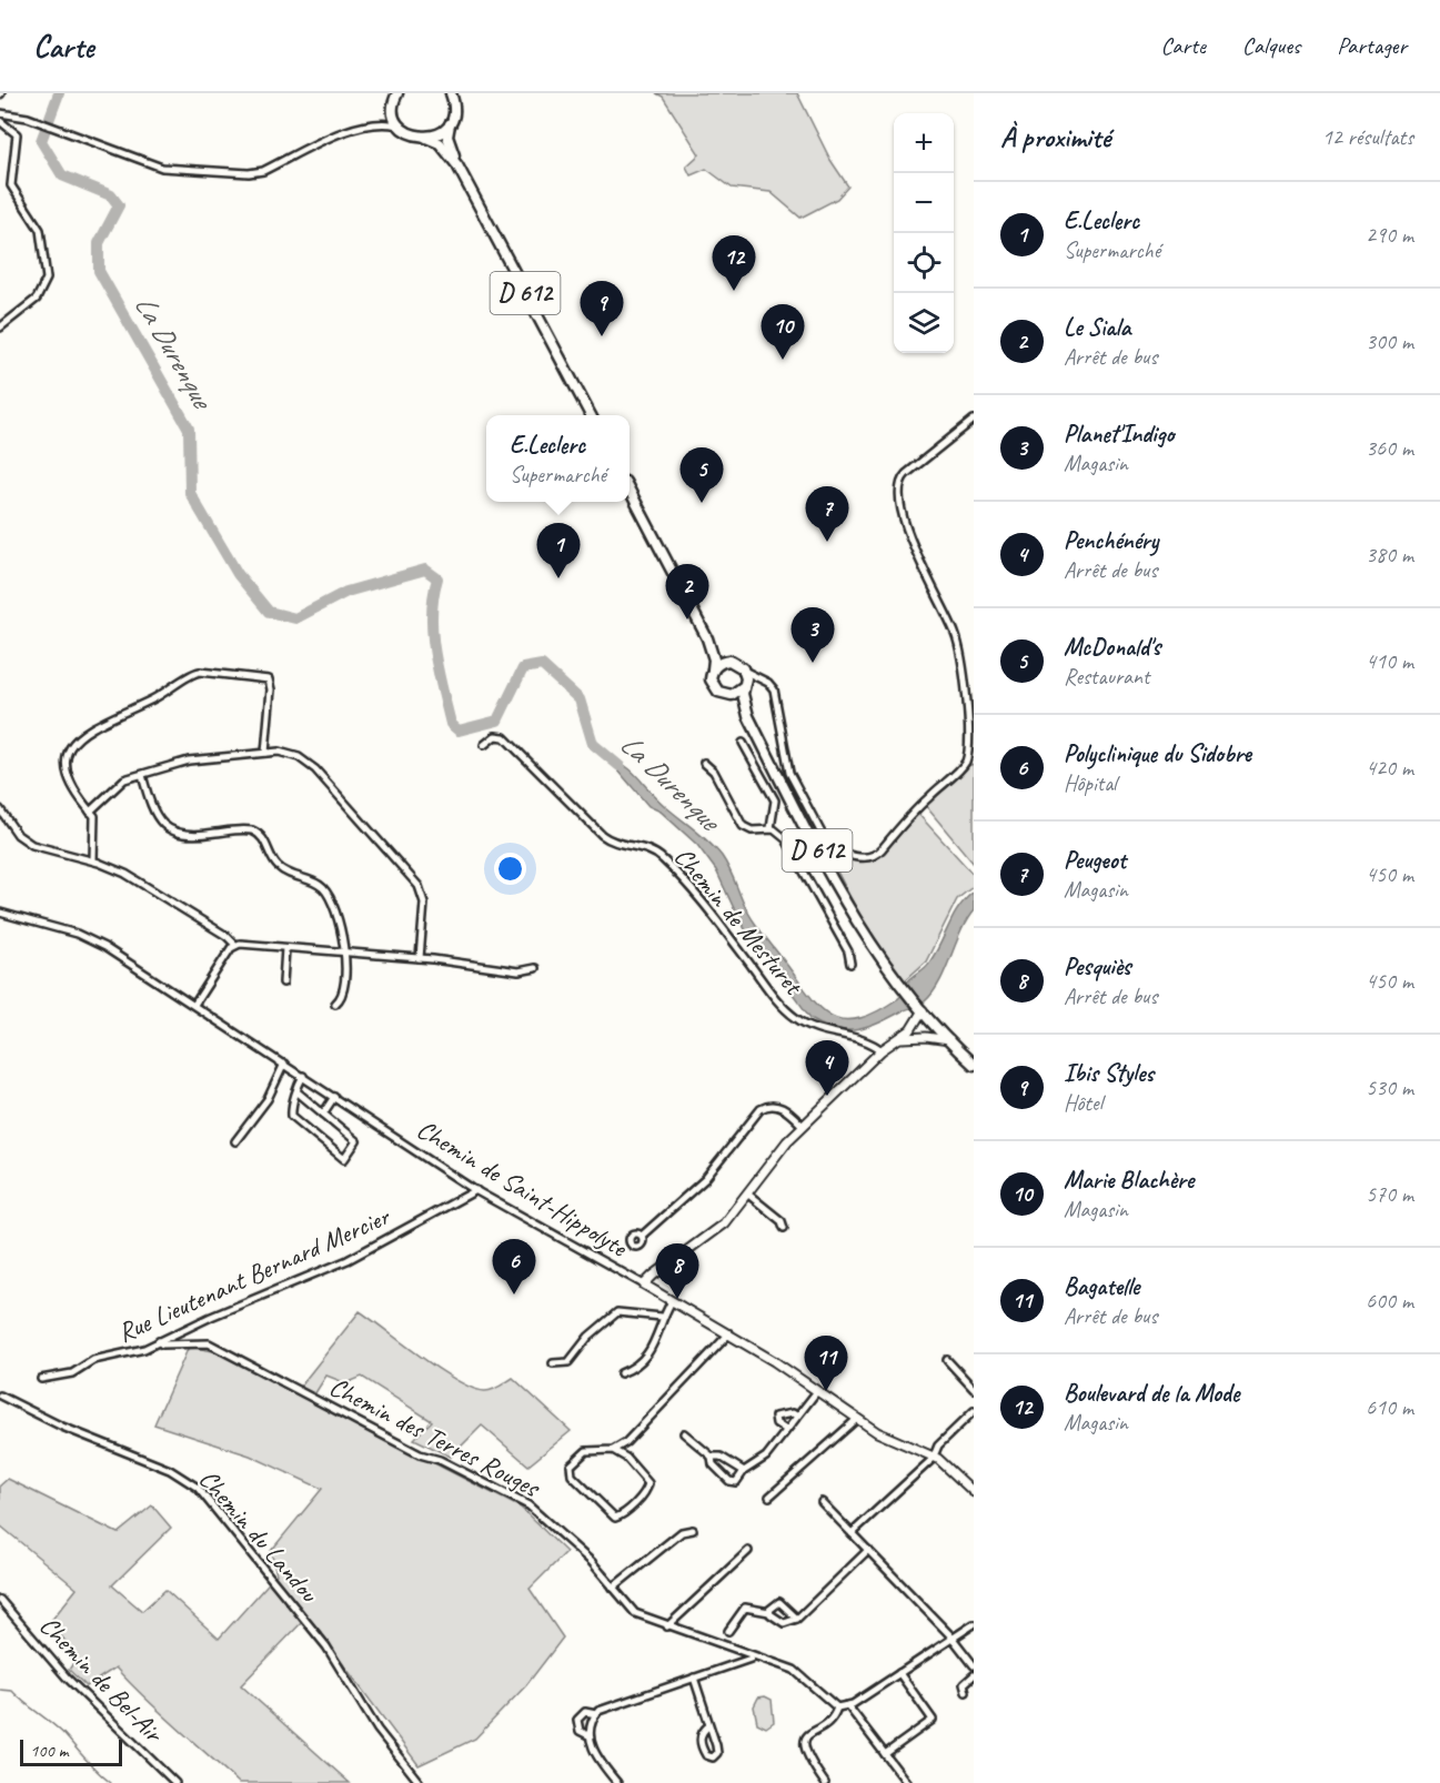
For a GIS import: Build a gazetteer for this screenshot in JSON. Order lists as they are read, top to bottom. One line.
{"streets":{"main road":["D 612"],"street":["Chemin de Mesturet","Chemin de Saint-Hippolyte","Rue Lieutenant Bernard Mercier","Chemin des Terres Rouges","Chemin du Landou","Chemin de Bel-Air"]},"crossings":[["Chemin de Saint-Hippolyte","Rue Lieutenant Bernard Mercier"],["Rue Lieutenant Bernard Mercier","Chemin des Terres Rouges"]],"water":["La Durenque"],"scale_bar":"100 m","page":{"header":"Carte","nav":["Carte","Calques","Partager"],"heading":["À proximité","12 résultats"],"map_buttons":["+","−"],"list":[{"mark":"1","name":"E.Leclerc","note":"Supermarché","value":"290 m"},{"mark":"2","name":"Le Siala","note":"Arrêt de bus","value":"300 m"},{"mark":"3","name":"Planet'Indigo","note":"Magasin","value":"360 m"},{"mark":"4","name":"Penchénéry","note":"Arrêt de bus","value":"380 m"},{"mark":"5","name":"McDonald's","note":"Restaurant","value":"410 m"},{"mark":"6","name":"Polyclinique du Sidobre","note":"Hôpital","value":"420 m"},{"mark":"7","name":"Peugeot","note":"Magasin","value":"450 m"},{"mark":"8","name":"Pesquiès","note":"Arrêt de bus","value":"450 m"},{"mark":"9","name":"Ibis Styles","note":"Hôtel","value":"530 m"},{"mark":"10","name":"Marie Blachère","note":"Magasin","value":"570 m"},{"mark":"11","name":"Bagatelle","note":"Arrêt de bus","value":"600 m"},{"mark":"12","name":"Boulevard de la Mode","note":"Magasin","value":"610 m"}],"pins":["12","9","10","5","7","1","2","3","4","6","8","11"],"popup":["E.Leclerc","Supermarché"],"scale":"100 m"}}
